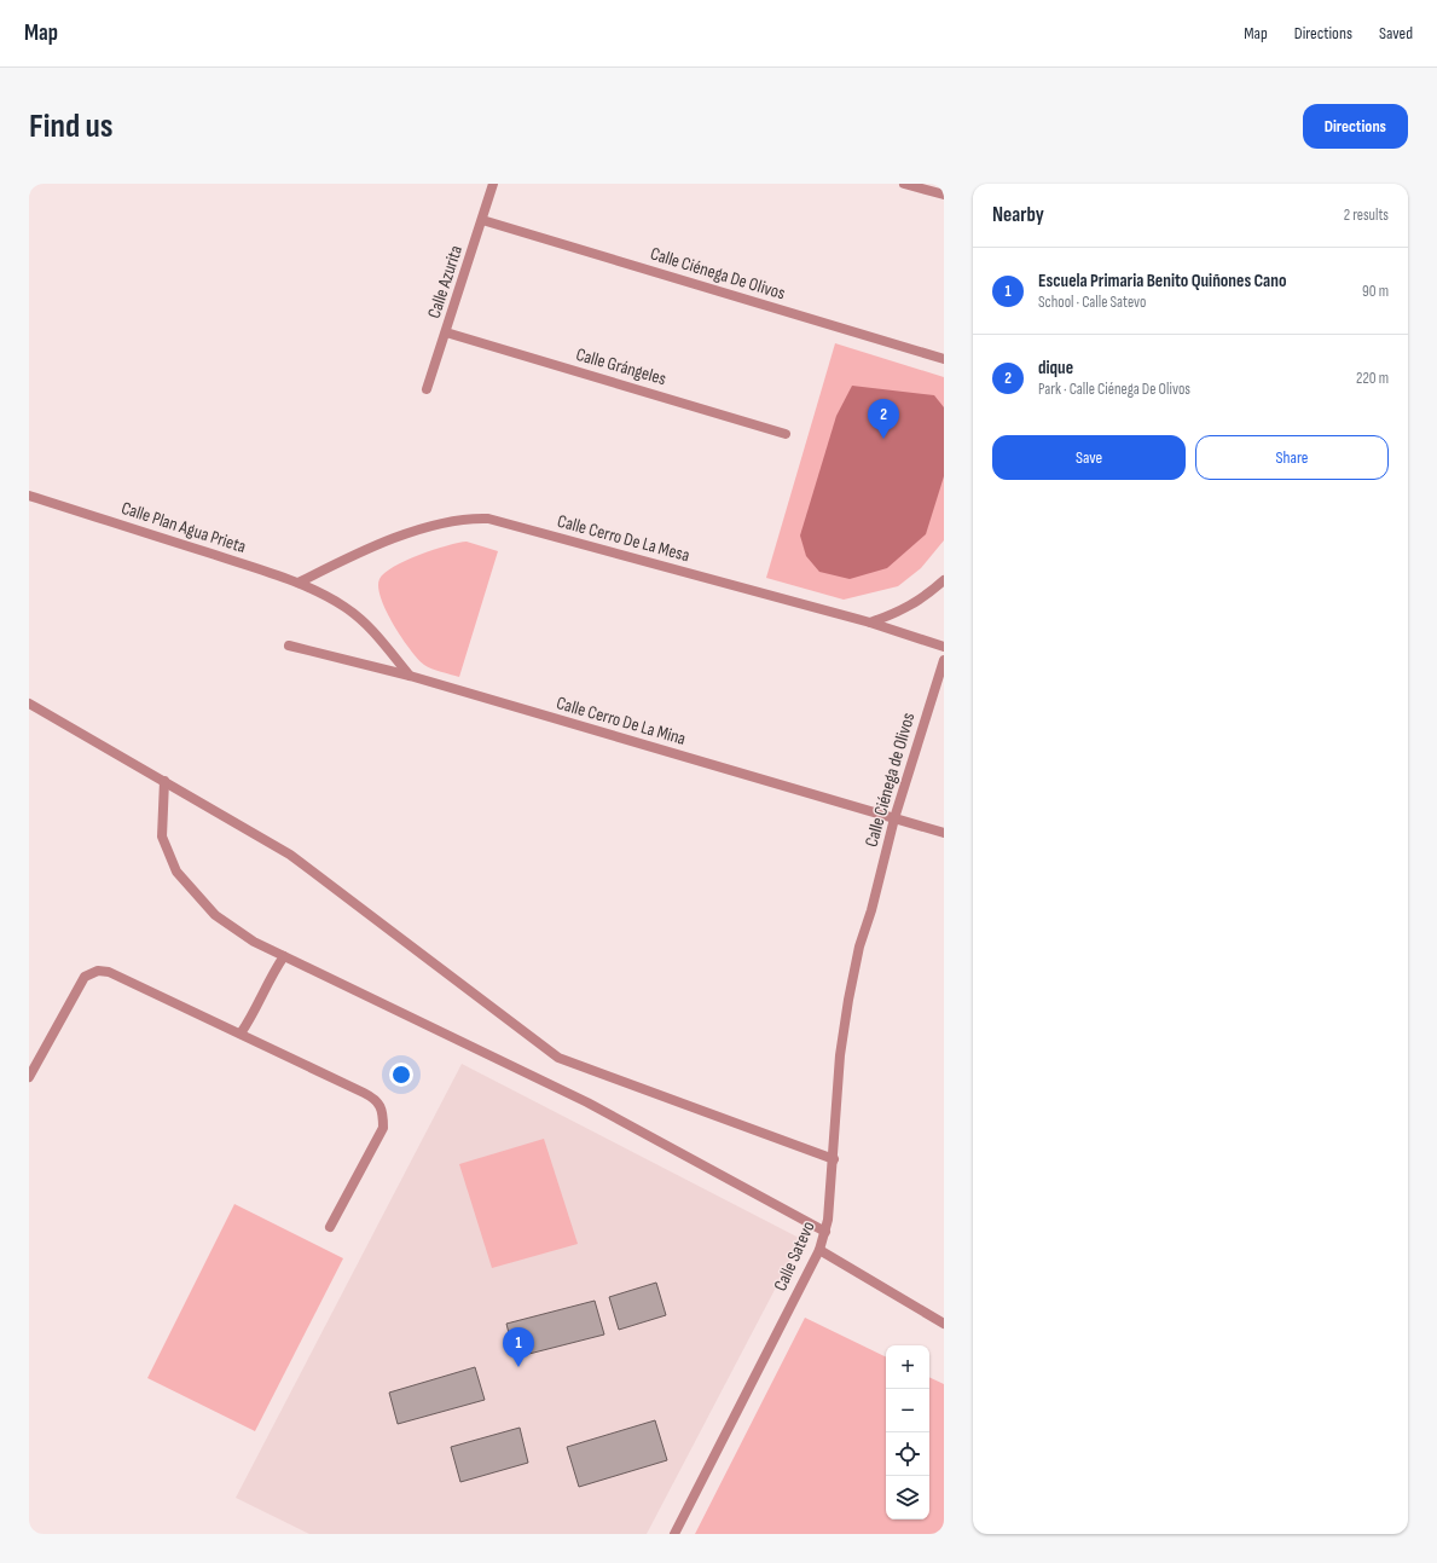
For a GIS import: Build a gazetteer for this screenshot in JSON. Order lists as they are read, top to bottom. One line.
{"streets":{"street":["Calle Ciénega De Olivos","Calle Azurita","Calle Grángeles","Calle Plan Agua Prieta","Calle Cerro De La Mesa","Calle Cerro De La Mina","Calle Ciénega de Olivos","Calle Satevo"]},"crossings":[["Calle Ciénega De Olivos","Calle Azurita"],["Calle Azurita","Calle Grángeles"],["Calle Plan Agua Prieta","Calle Cerro De La Mesa"],["Calle Plan Agua Prieta","Calle Cerro De La Mina"],["Calle Cerro De La Mina","Calle Ciénega de Olivos"],["Calle Ciénega de Olivos","Calle Satevo"]],"page":{"header":"Map","nav":["Map","Directions","Saved"],"buttons":["Directions",["Save","Share"]],"title":"Find us","heading":["Nearby","2 results"],"list":[{"mark":"1","name":"Escuela Primaria Benito Quiñones Cano","note":"School · Calle Satevo","value":"90 m"},{"mark":"2","name":"dique","note":"Park · Calle Ciénega De Olivos","value":"220 m"}],"pins":["2","1"],"map_buttons":["+","−"]}}
